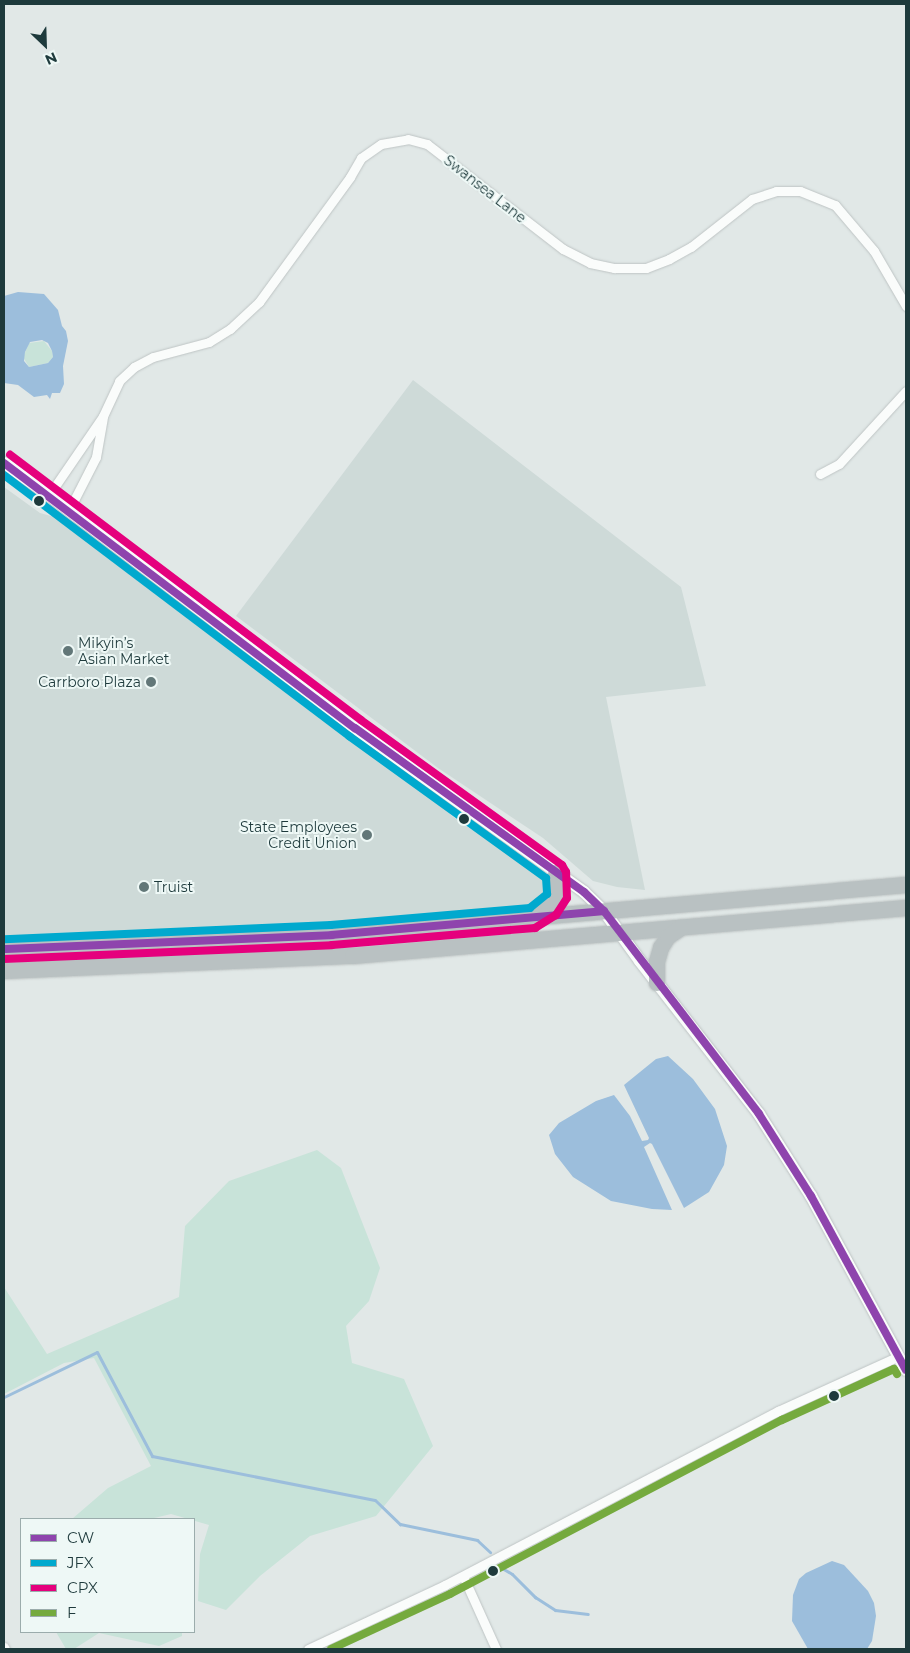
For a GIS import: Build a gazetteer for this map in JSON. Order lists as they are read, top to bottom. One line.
{"streets":{"street":["Swansea Lane"]},"places":["Mikyin’s Asian Market","Carrboro Plaza","State Employees Credit Union","Truist"],"lines":["transit line CPX","transit line CW","transit line JFX","transit line F"],"legend":["CW","JFX","CPX","F"],"north":"bottom right"}
